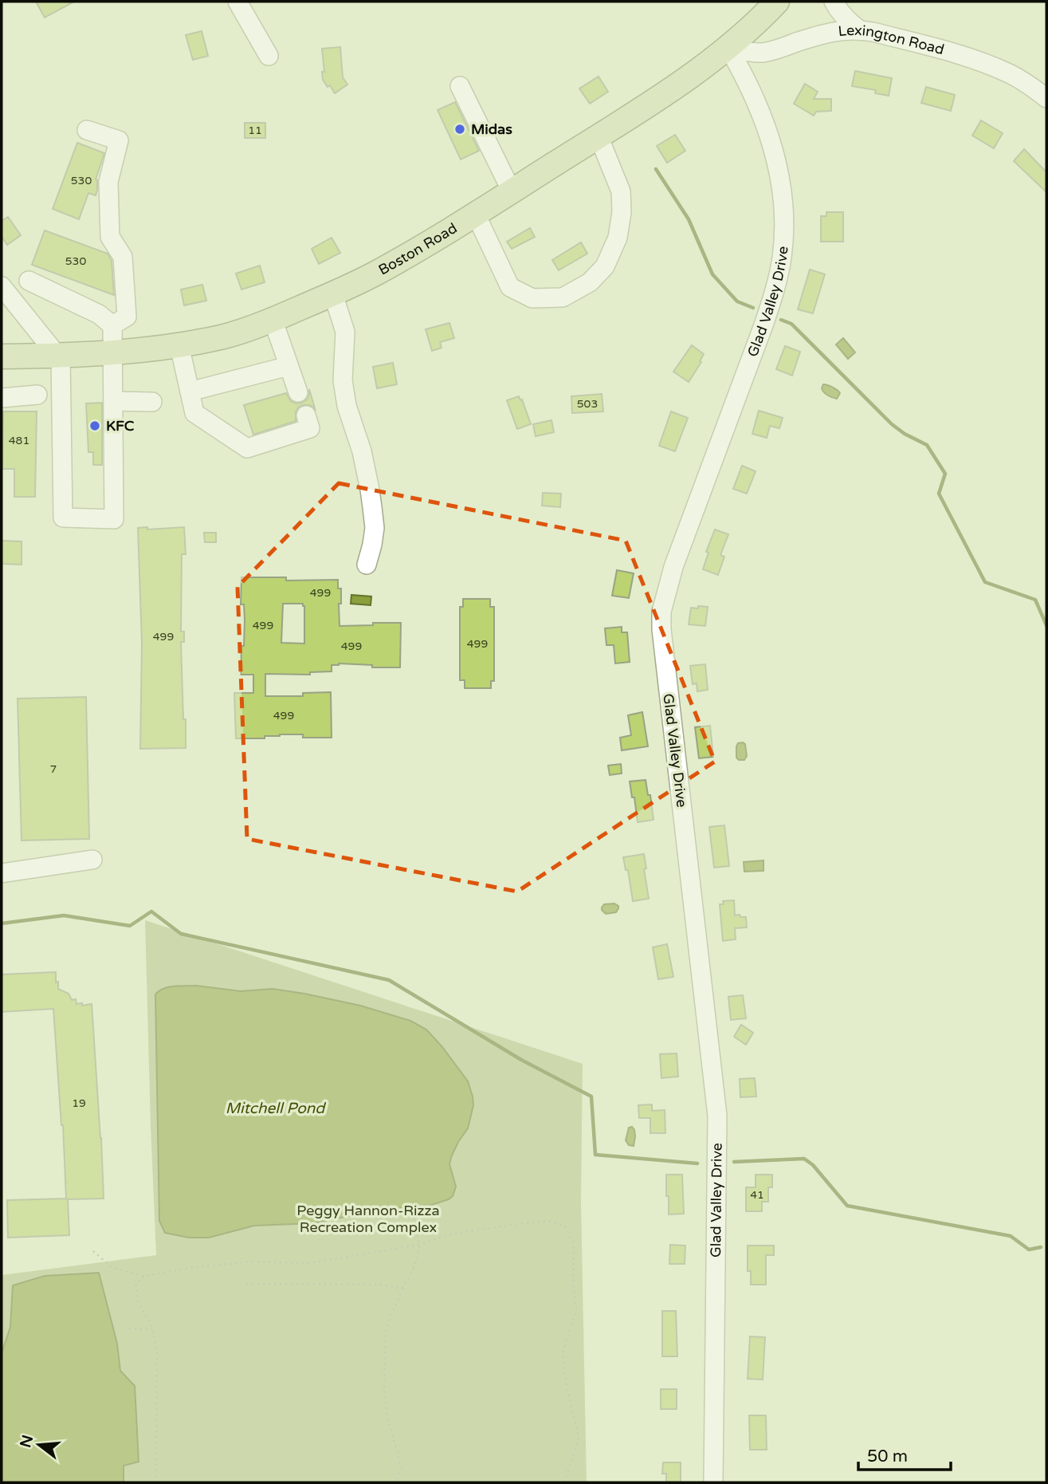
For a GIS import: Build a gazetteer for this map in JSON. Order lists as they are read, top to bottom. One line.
{"streets":{"main road":["Boston Road"],"street":["Lexington Road","Glad Valley Drive"]},"crossings":[["Lexington Road","Boston Road"],["Lexington Road","Glad Valley Drive"],["Boston Road","Glad Valley Drive"]],"water":["Mitchell Pond"],"parks":["Peggy Hannon-Rizza Recreation Complex"],"places":["Midas","KFC"],"house_numbers":["11","530","530","503","481","499","499","499","499","499","499","7","19","41"],"scale_bar":"50 m","north":"left"}
